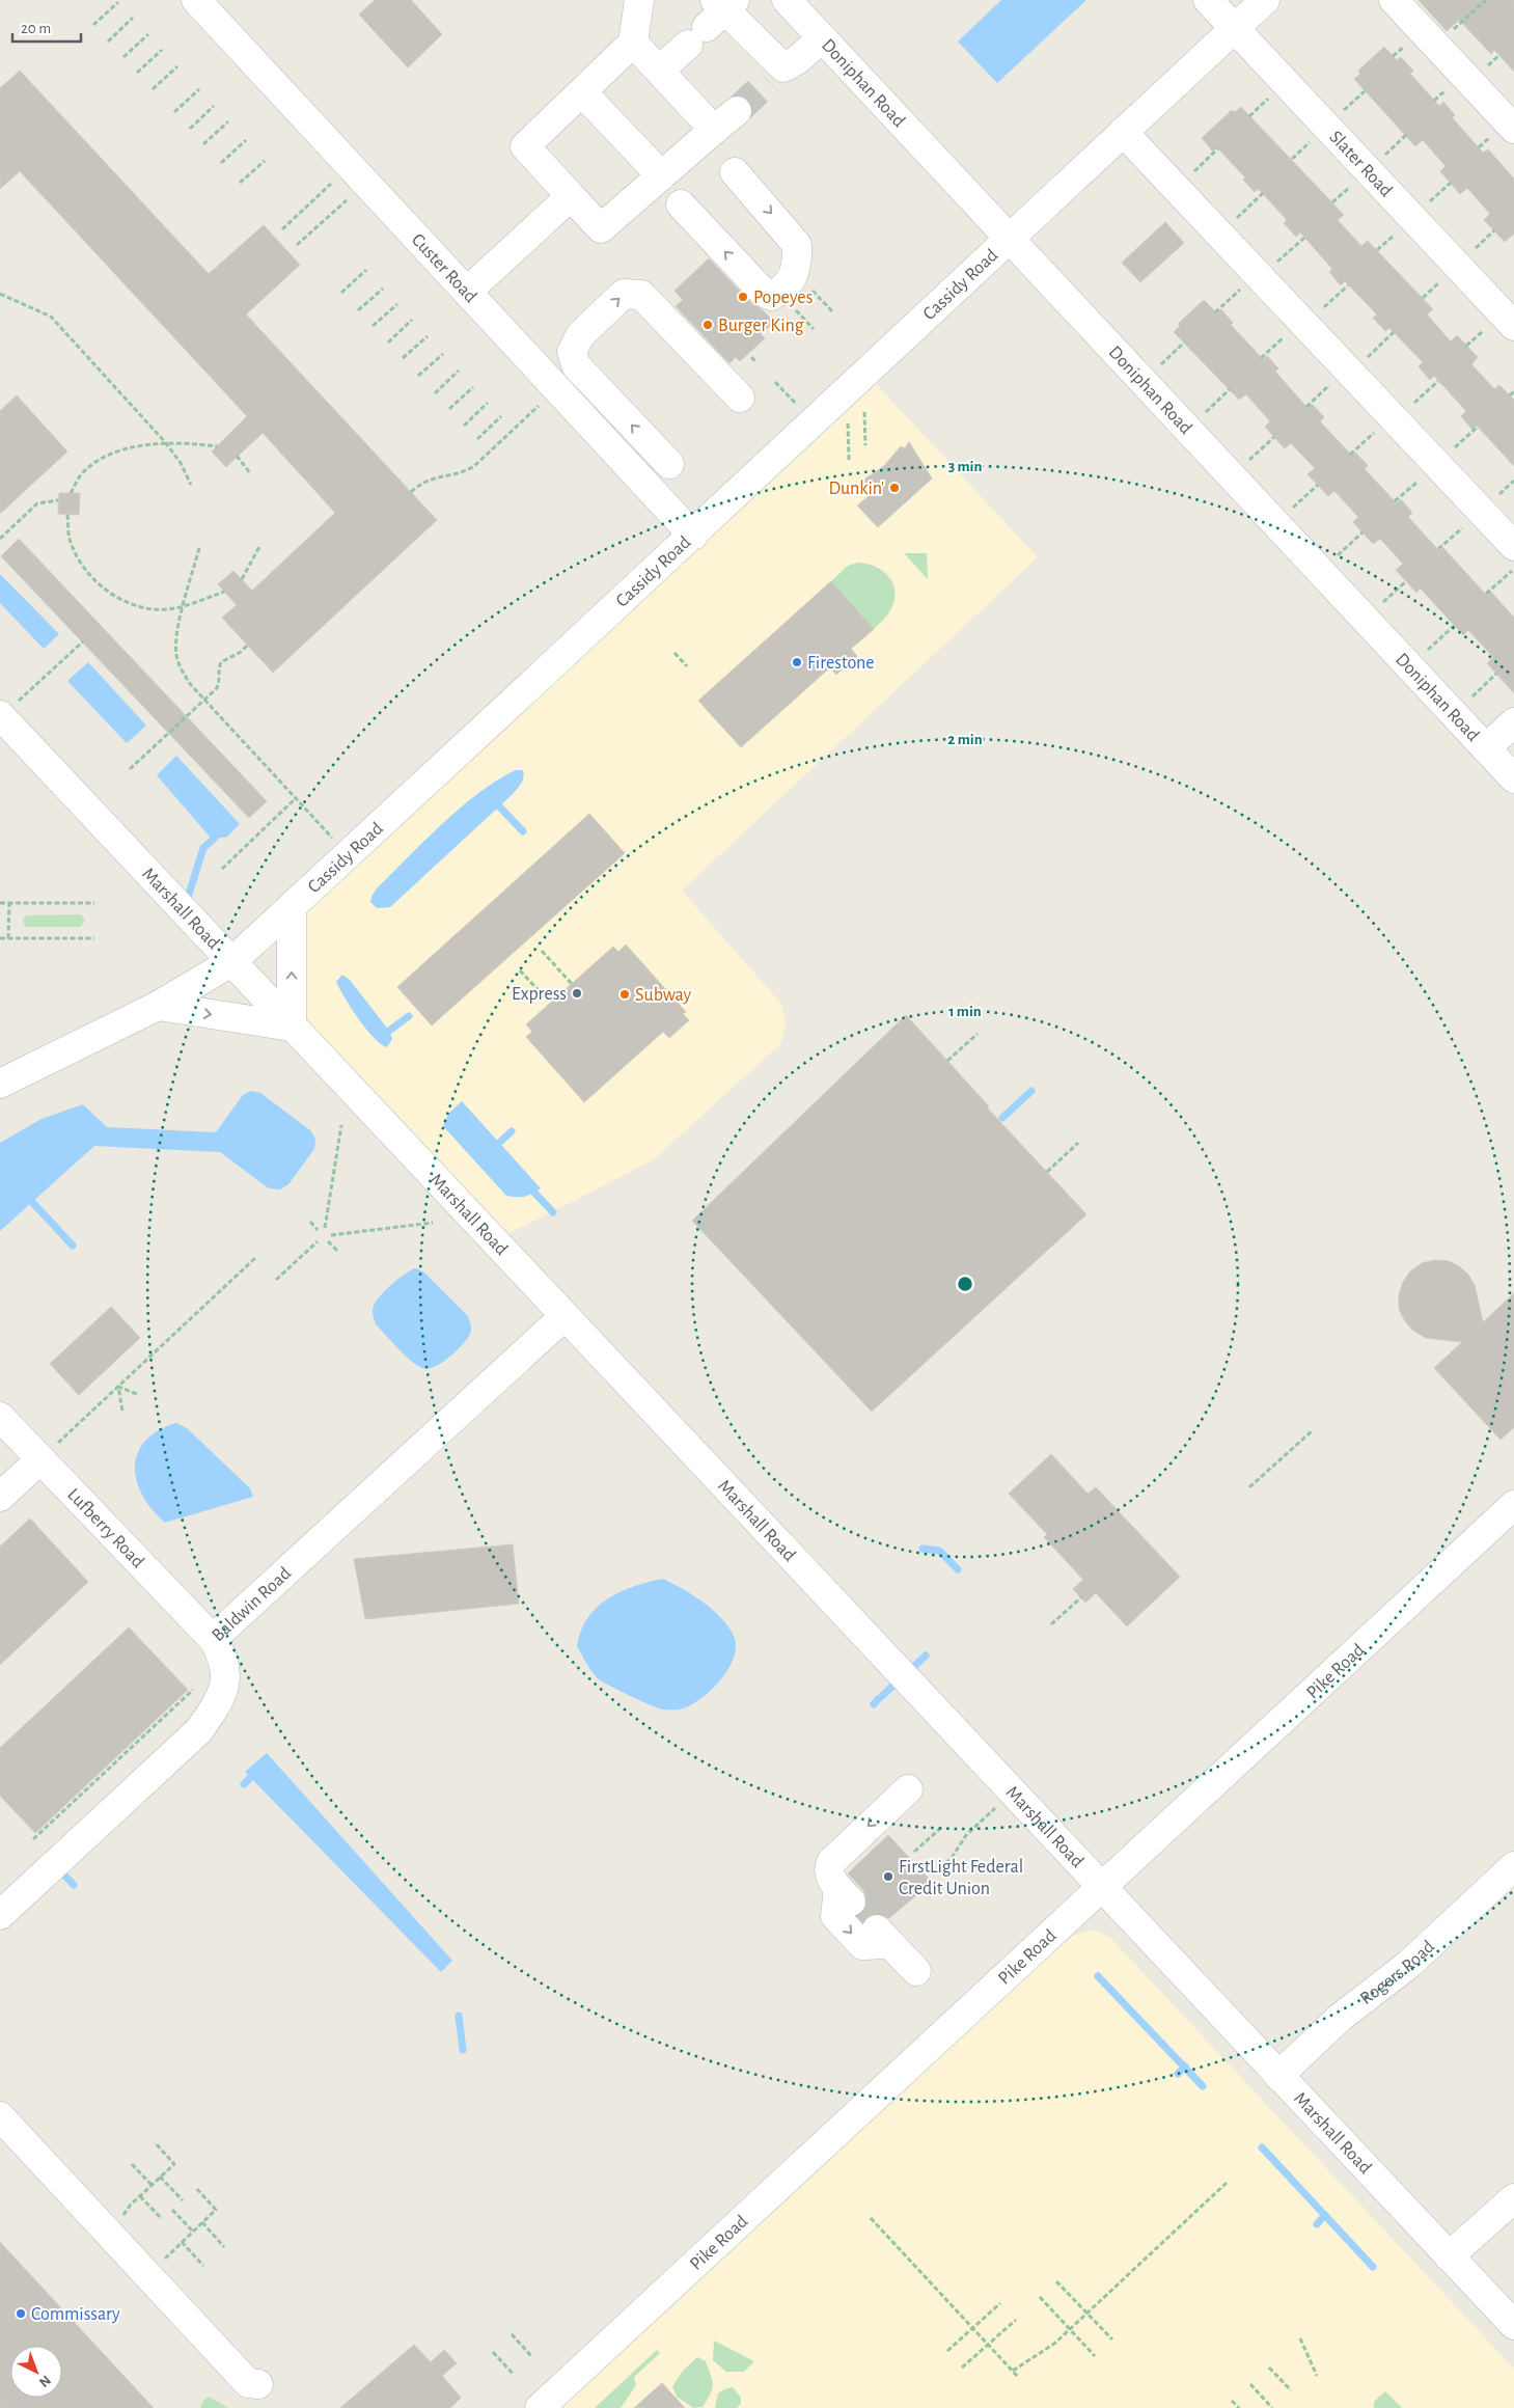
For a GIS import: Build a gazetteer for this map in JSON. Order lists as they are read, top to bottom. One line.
{"streets":{"street":["Doniphan Road","Slater Road","Custer Road","Cassidy Road","Marshall Road","Lufberry Road","Baldwin Road","Pike Road","Rogers Road"]},"crossings":[["Doniphan Road","Cassidy Road"],["Slater Road","Cassidy Road"],["Custer Road","Cassidy Road"],["Cassidy Road","Marshall Road"],["Marshall Road","Baldwin Road"],["Marshall Road","Pike Road"],["Marshall Road","Rogers Road"],["Lufberry Road","Baldwin Road"]],"places":["Popeyes","Burger King","Dunkin'","Firestone","Express","Subway","FirstLight Federal Credit Union","Commissary"],"scale_bar":"20 m","north":"bottom right","rings":["3 min","2 min","1 min"]}
